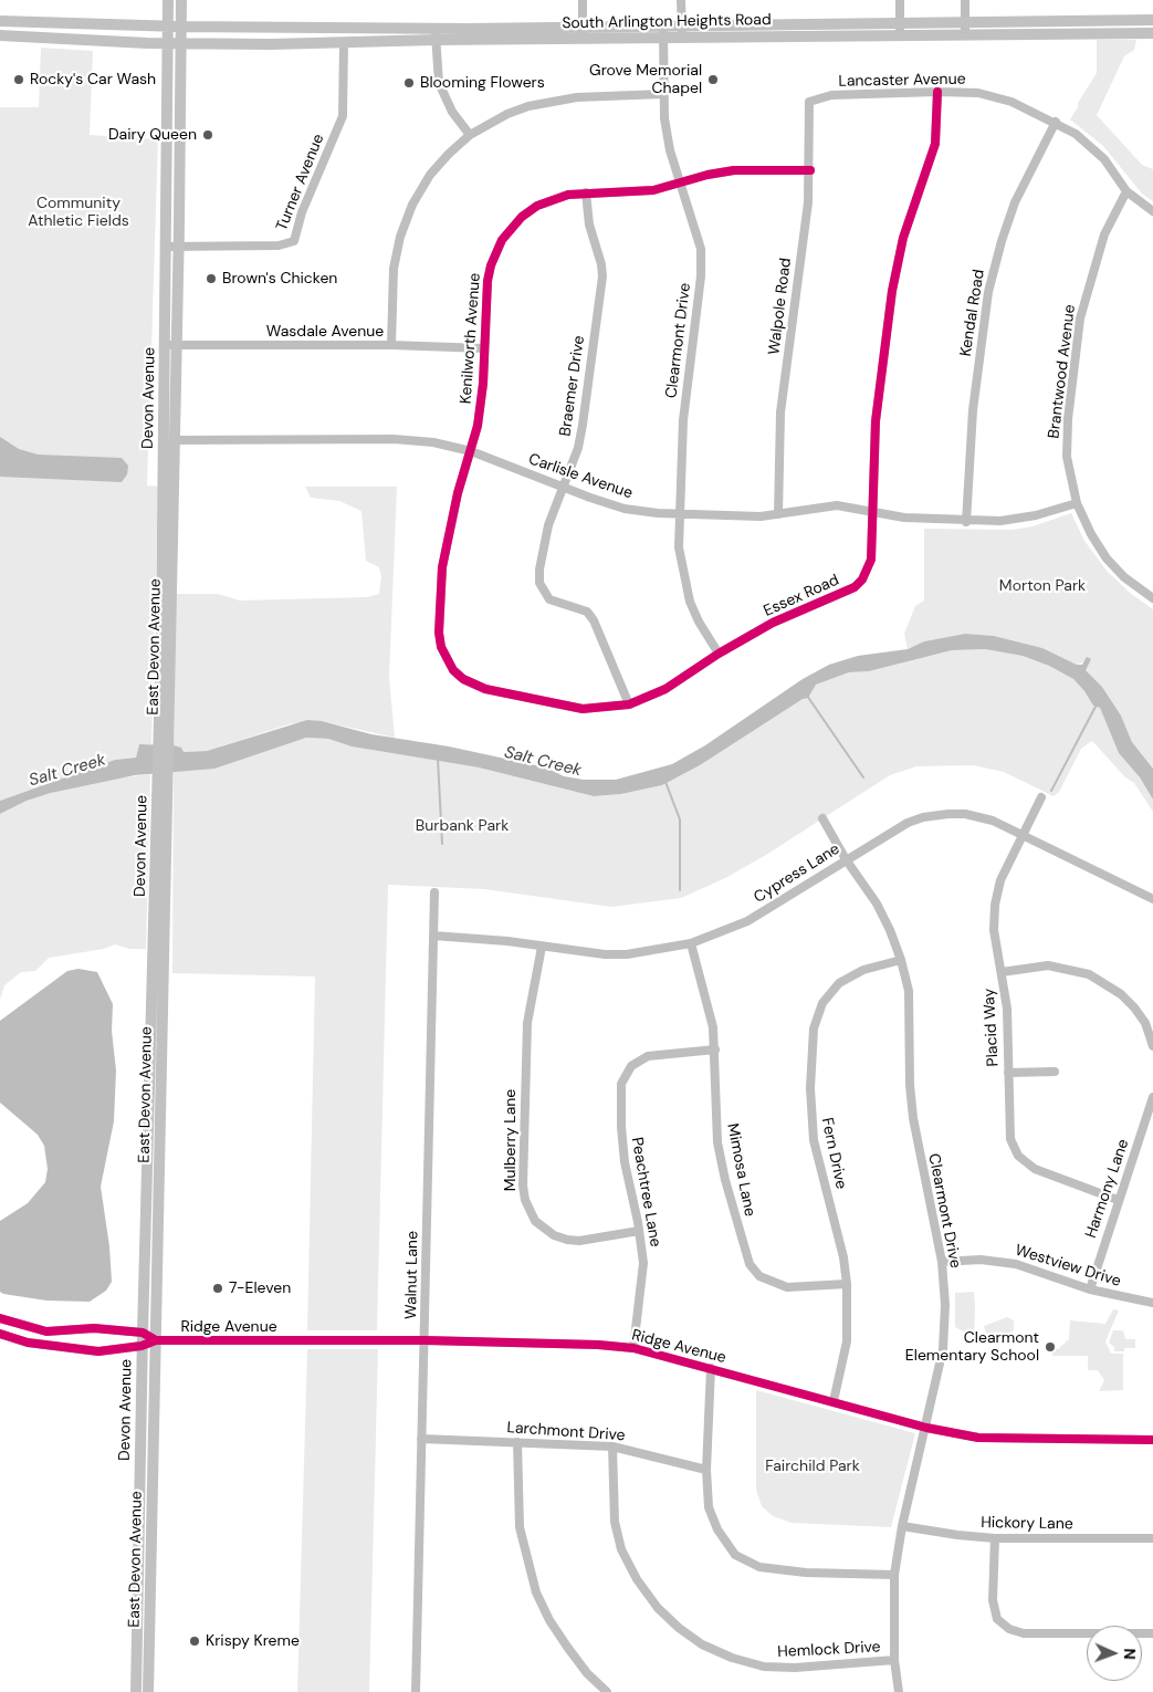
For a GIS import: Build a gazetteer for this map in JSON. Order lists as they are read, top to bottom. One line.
{"streets":{"main road":["South Arlington Heights Road","Devon Avenue","East Devon Avenue"],"street":["Lancaster Avenue","Turner Avenue","Walpole Road","Kendal Road","Wasdale Avenue","Kenilworth Avenue","Clearmont Drive","Brantwood Avenue","Braemer Drive","Carlisle Avenue","Essex Road","Cypress Lane","Placid Way","Mulberry Lane","Fern Drive","Mimosa Lane","Harmony Lane","Peachtree Lane","Westview Drive","Walnut Lane","Ridge Avenue","Larchmont Drive","Hickory Lane","Hemlock Drive"]},"crossings":[["South Arlington Heights Road","Turner Avenue"],["South Arlington Heights Road","Clearmont Drive"],["South Arlington Heights Road","Devon Avenue"],["Lancaster Avenue","Walpole Road"],["Lancaster Avenue","Kendal Road"],["Lancaster Avenue","Brantwood Avenue"],["Lancaster Avenue","Essex Road"],["Turner Avenue","Devon Avenue"],["Walpole Road","Kenilworth Avenue"],["Walpole Road","Carlisle Avenue"],["Kendal Road","Carlisle Avenue"],["Wasdale Avenue","Kenilworth Avenue"],["Wasdale Avenue","Devon Avenue"],["Kenilworth Avenue","Clearmont Drive"],["Kenilworth Avenue","Braemer Drive"],["Kenilworth Avenue","Carlisle Avenue"],["Kenilworth Avenue","Essex Road"],["Clearmont Drive","Carlisle Avenue"],["Clearmont Drive","Essex Road"],["Clearmont Drive","Cypress Lane"],["Clearmont Drive","Fern Drive"],["Clearmont Drive","Westview Drive"],["Clearmont Drive","Ridge Avenue"],["Clearmont Drive","Hickory Lane"],["Clearmont Drive","Hemlock Drive"],["Brantwood Avenue","Carlisle Avenue"],["Braemer Drive","Carlisle Avenue"],["Braemer Drive","Essex Road"],["Devon Avenue","Carlisle Avenue"],["Devon Avenue","East Devon Avenue"],["Carlisle Avenue","Essex Road"],["East Devon Avenue","Ridge Avenue"],["Cypress Lane","Placid Way"],["Cypress Lane","Mulberry Lane"],["Cypress Lane","Mimosa Lane"],["Cypress Lane","Walnut Lane"],["Placid Way","Harmony Lane"],["Mulberry Lane","Peachtree Lane"],["Fern Drive","Mimosa Lane"],["Fern Drive","Ridge Avenue"],["Mimosa Lane","Peachtree Lane"],["Harmony Lane","Westview Drive"],["Peachtree Lane","Ridge Avenue"],["Walnut Lane","Ridge Avenue"],["Walnut Lane","Larchmont Drive"],["Larchmont Drive","Hemlock Drive"]],"water":["Salt Creek"],"parks":["Community Athletic Fields","Morton Park","Burbank Park","Fairchild Park"],"places":["Rocky's Car Wash","Grove Memorial Chapel","Blooming Flowers","Dairy Queen","Brown's Chicken","7-Eleven","Clearmont Elementary School","Krispy Kreme"],"north":"right"}
